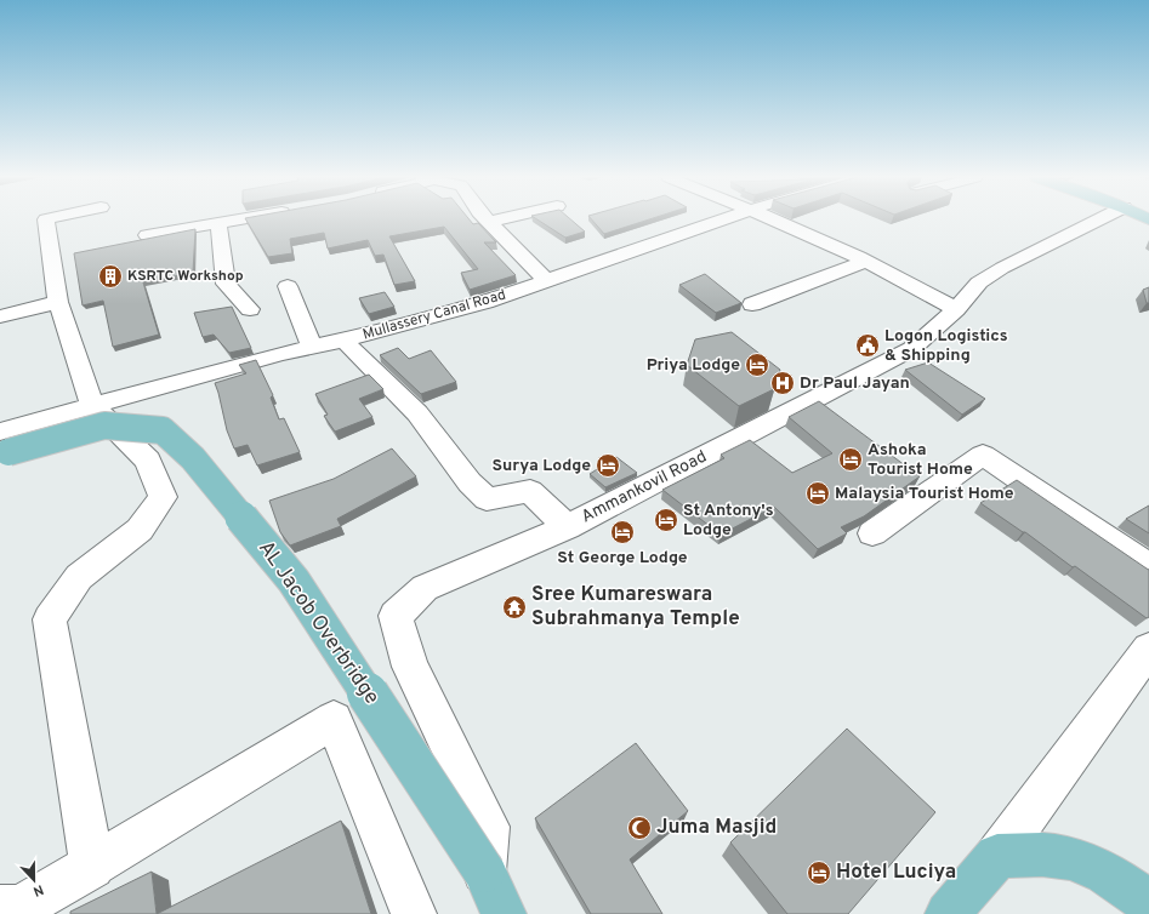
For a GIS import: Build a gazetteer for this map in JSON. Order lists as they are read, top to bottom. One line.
{"streets":{"main road":["AL Jacob Overbridge"],"street":["Mullassery Canal Road","Ammankovil Road"]},"crossings":[["Ammankovil Road","AL Jacob Overbridge"]],"places":{"building":["KSRTC Workshop"],"public building":["Logon Logistics & Shipping"],"hotel":["Priya Lodge","Ashoka Tourist Home","Surya Lodge","Malaysia Tourist Home","St Antony's Lodge","St George Lodge","Hotel Luciya"],"hospital":["Dr Paul Jayan"],"temple":["Sree Kumareswara Subrahmanya Temple"],"mosque":["Juma Masjid"]},"north":"bottom"}
